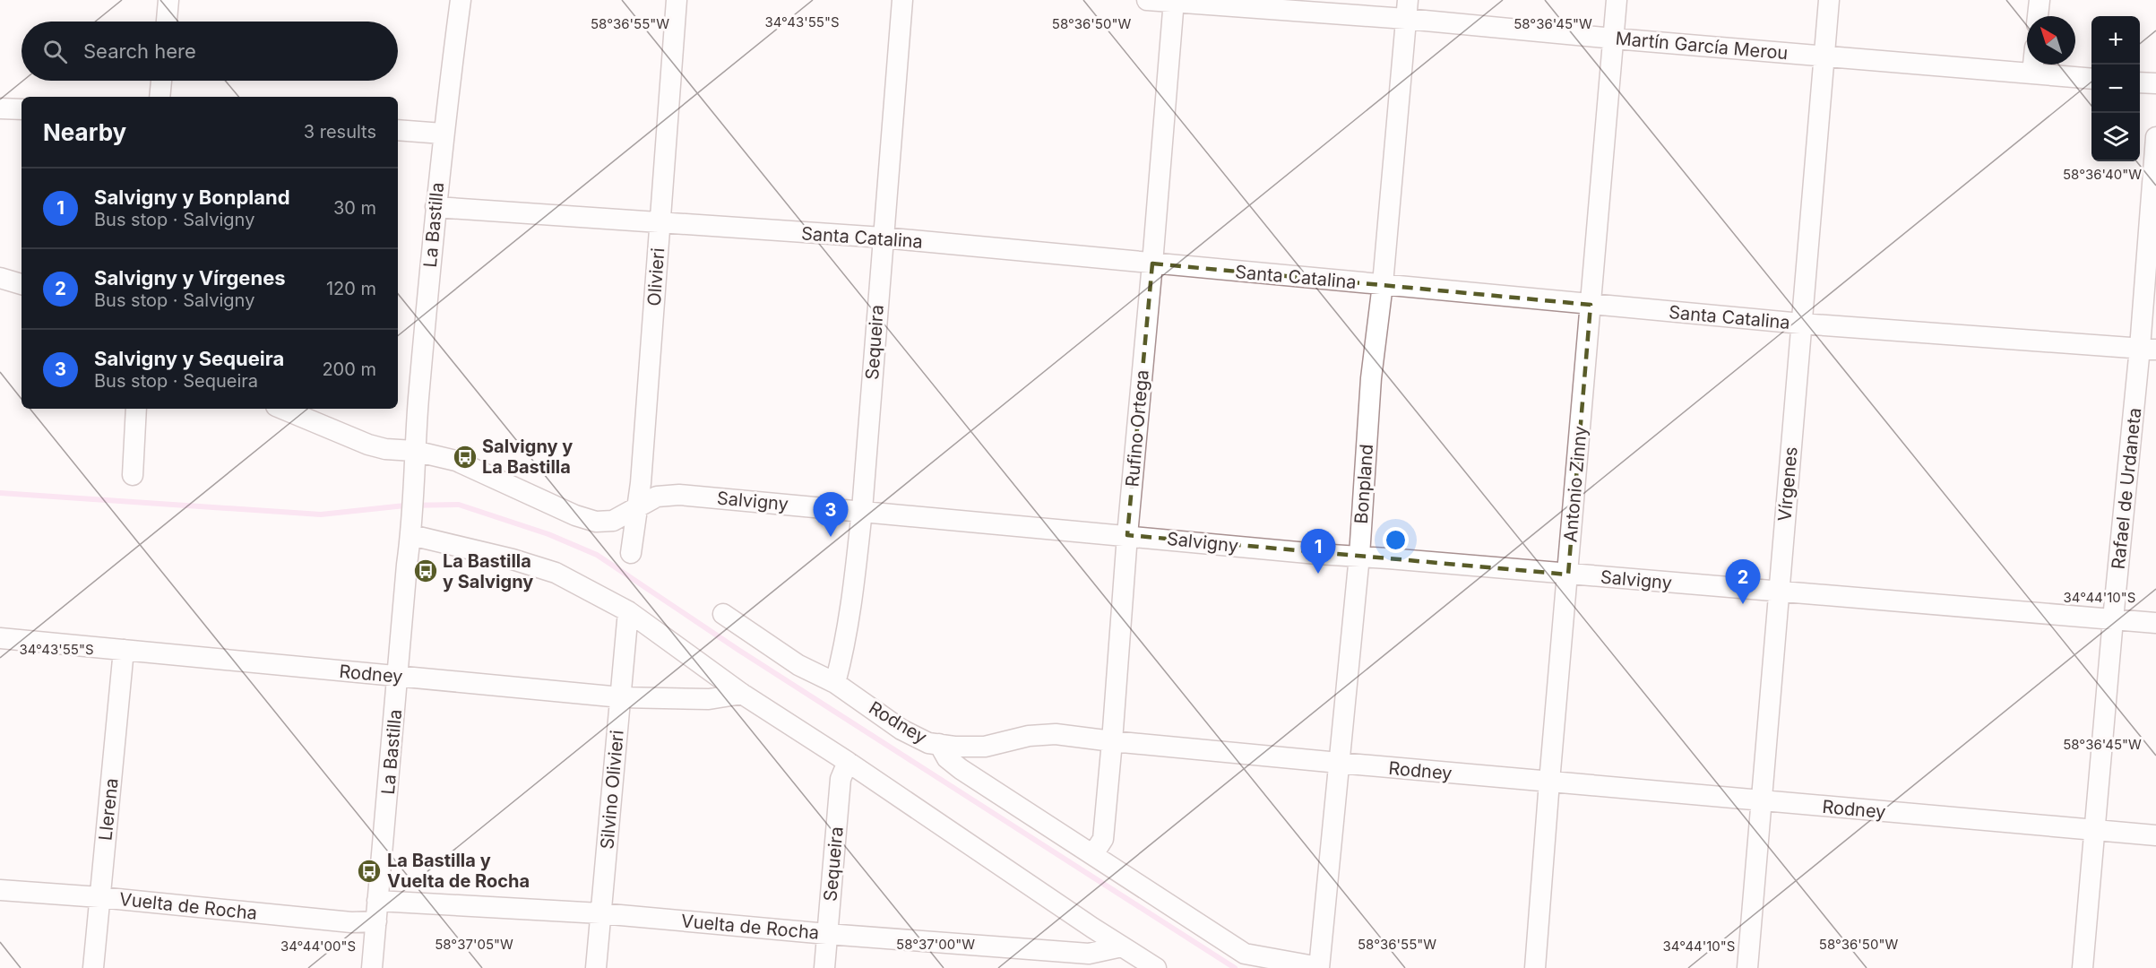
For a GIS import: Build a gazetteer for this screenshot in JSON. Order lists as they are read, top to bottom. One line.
{"streets":{"street":["Martín García Merou","La Bastilla","Santa Catalina","Olivieri","Sequeira","Rufino Ortega","Bonpland","Antonio Zinny","Vírgenes","Rafael de Urdaneta","Salvigny","Rodney","Silvino Olivieri","Llerena","Vuelta de Rocha"]},"crossings":[["Martín García Merou","Rufino Ortega"],["Martín García Merou","Bonpland"],["Martín García Merou","Antonio Zinny"],["Martín García Merou","Vírgenes"],["La Bastilla","Santa Catalina"],["La Bastilla","Salvigny"],["La Bastilla","Rodney"],["La Bastilla","Vuelta de Rocha"],["Santa Catalina","Olivieri"],["Santa Catalina","Sequeira"],["Santa Catalina","Rufino Ortega"],["Santa Catalina","Bonpland"],["Santa Catalina","Antonio Zinny"],["Santa Catalina","Vírgenes"],["Santa Catalina","Rafael de Urdaneta"],["Olivieri","Salvigny"],["Sequeira","Salvigny"],["Sequeira","Rodney"],["Sequeira","Vuelta de Rocha"],["Rufino Ortega","Salvigny"],["Rufino Ortega","Rodney"],["Bonpland","Salvigny"],["Bonpland","Rodney"],["Antonio Zinny","Salvigny"],["Antonio Zinny","Rodney"],["Vírgenes","Salvigny"],["Vírgenes","Rodney"],["Rafael de Urdaneta","Salvigny"],["Rafael de Urdaneta","Rodney"],["Rodney","Silvino Olivieri"],["Rodney","Llerena"],["Silvino Olivieri","Vuelta de Rocha"],["Llerena","Vuelta de Rocha"]],"places":{"bus stop":["Salvigny y La Bastilla","La Bastilla y Salvigny","La Bastilla y Vuelta de Rocha"]},"north":"top left","page":{"map_buttons":["+","−"],"search":"Search here","heading":["Nearby","3 results"],"list":[{"mark":"1","name":"Salvigny y Bonpland","note":"Bus stop · Salvigny","value":"30 m"},{"mark":"2","name":"Salvigny y Vírgenes","note":"Bus stop · Salvigny","value":"120 m"},{"mark":"3","name":"Salvigny y Sequeira","note":"Bus stop · Sequeira","value":"200 m"}],"pins":["3","1","2"]},"coordinates":["34°43'55\"S","58°36'45\"W","58°36'55\"W","58°36'50\"W","58°36'40\"W","34°44'10\"S","58°37'05\"W","58°37'00\"W","34°44'00\"S"]}
